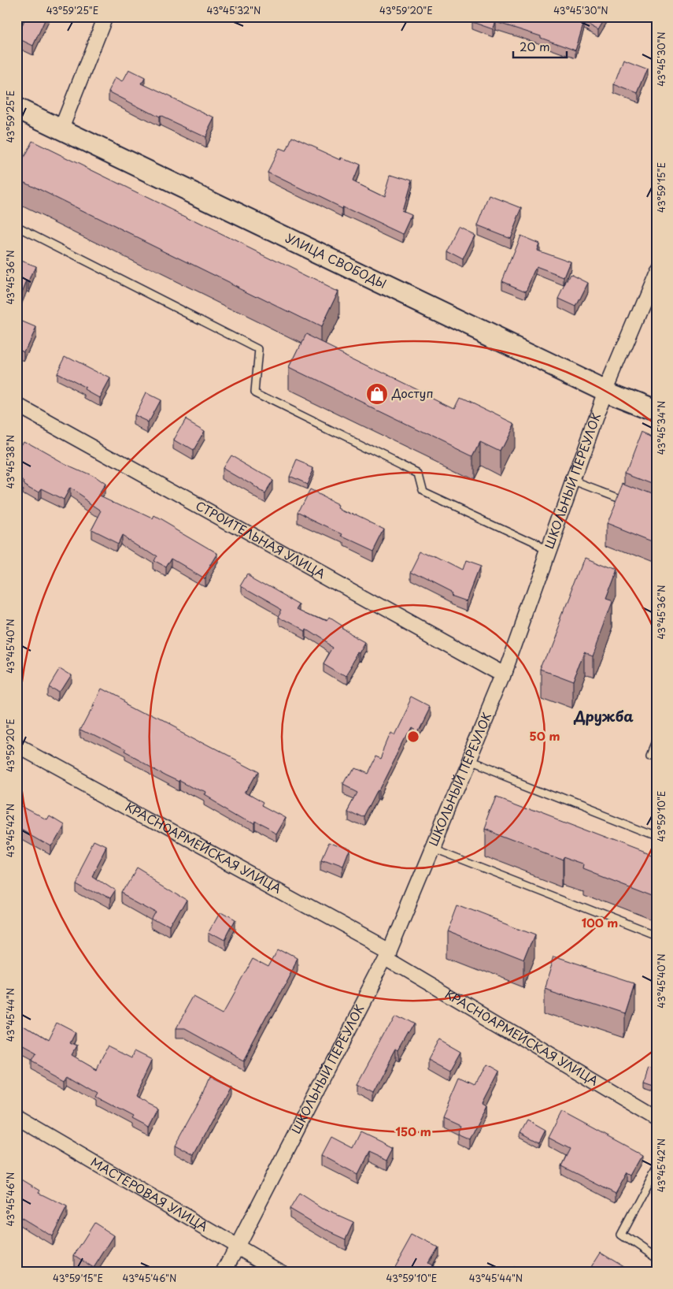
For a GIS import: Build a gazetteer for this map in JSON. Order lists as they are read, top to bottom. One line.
{"streets":{"main road":["УЛИЦА СВОБОДЫ"],"street":["ШКОЛЬНЫЙ ПЕРЕУЛОК","СТРОИТЕЛЬНАЯ УЛИЦА","КРАСНОАРМЕЙСКАЯ УЛИЦА","МАСТЕРОВАЯ УЛИЦА"]},"crossings":[["УЛИЦА СВОБОДЫ","ШКОЛЬНЫЙ ПЕРЕУЛОК"],["ШКОЛЬНЫЙ ПЕРЕУЛОК","СТРОИТЕЛЬНАЯ УЛИЦА"],["ШКОЛЬНЫЙ ПЕРЕУЛОК","КРАСНОАРМЕЙСКАЯ УЛИЦА"],["ШКОЛЬНЫЙ ПЕРЕУЛОК","МАСТЕРОВАЯ УЛИЦА"]],"districts":["Дружба"],"places":{"shop":["Доступ"]},"scale_bar":"20 m","coordinates":["43°59'25\"E","43°45'32\"N","43°59'20\"E","43°45'30\"N","43°59'15\"E","43°45'36\"N","43°45'34\"N","43°45'38\"N","43°45'40\"N","43°59'10\"E","43°45'42\"N","43°45'44\"N","43°45'46\"N"],"rings":["50 m","100 m","150 m"]}
